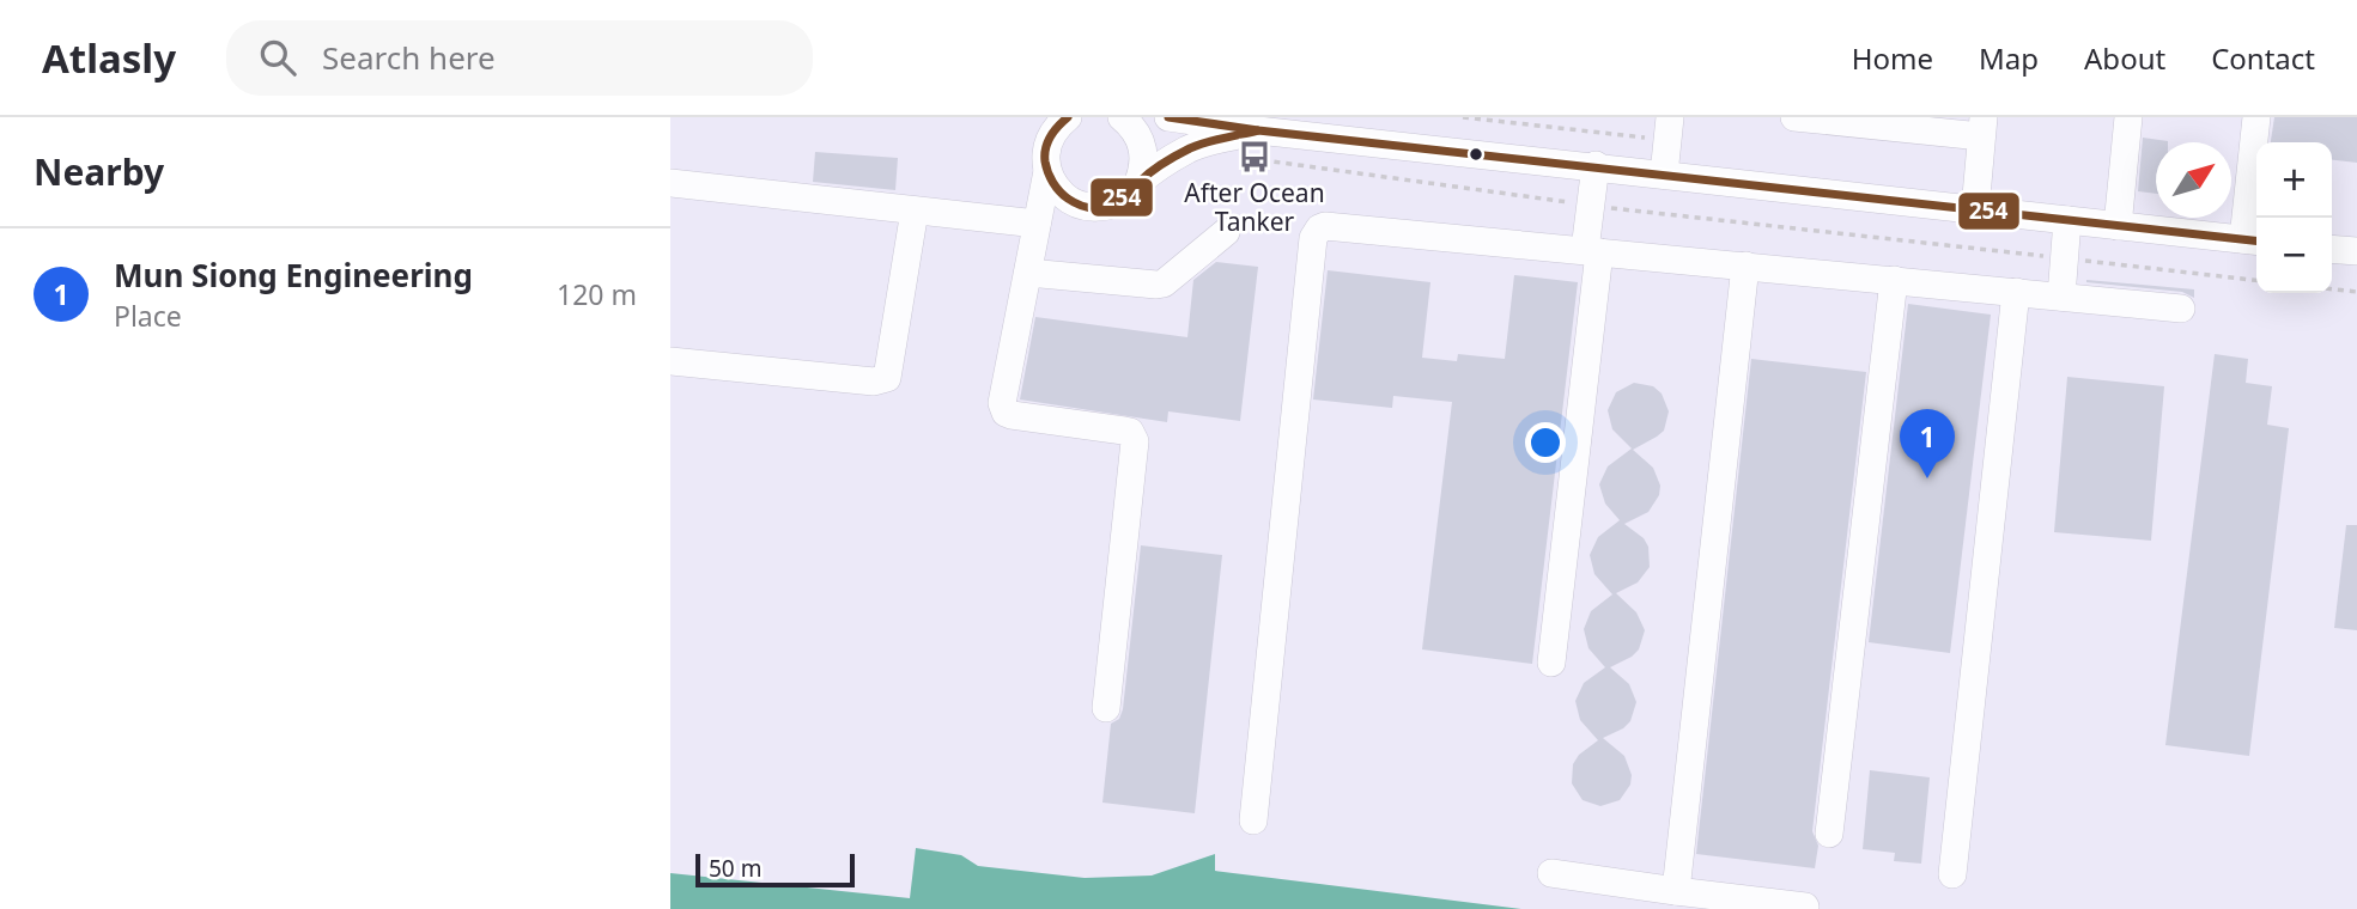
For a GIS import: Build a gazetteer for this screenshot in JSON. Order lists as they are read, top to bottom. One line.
{"places":{"bus stop":["After Ocean Tanker"]},"lines":["transit line 254"],"scale_bar":"50 m","north":"top right","page":{"header":"Atlasly","search":"Search here","nav":["Home","Map","About","Contact"],"heading":"Nearby","map_buttons":["+","−"],"list":[{"mark":"1","name":"Mun Siong Engineering","note":"Place","value":"120 m"}],"pins":"1","scale":"50 m"}}
